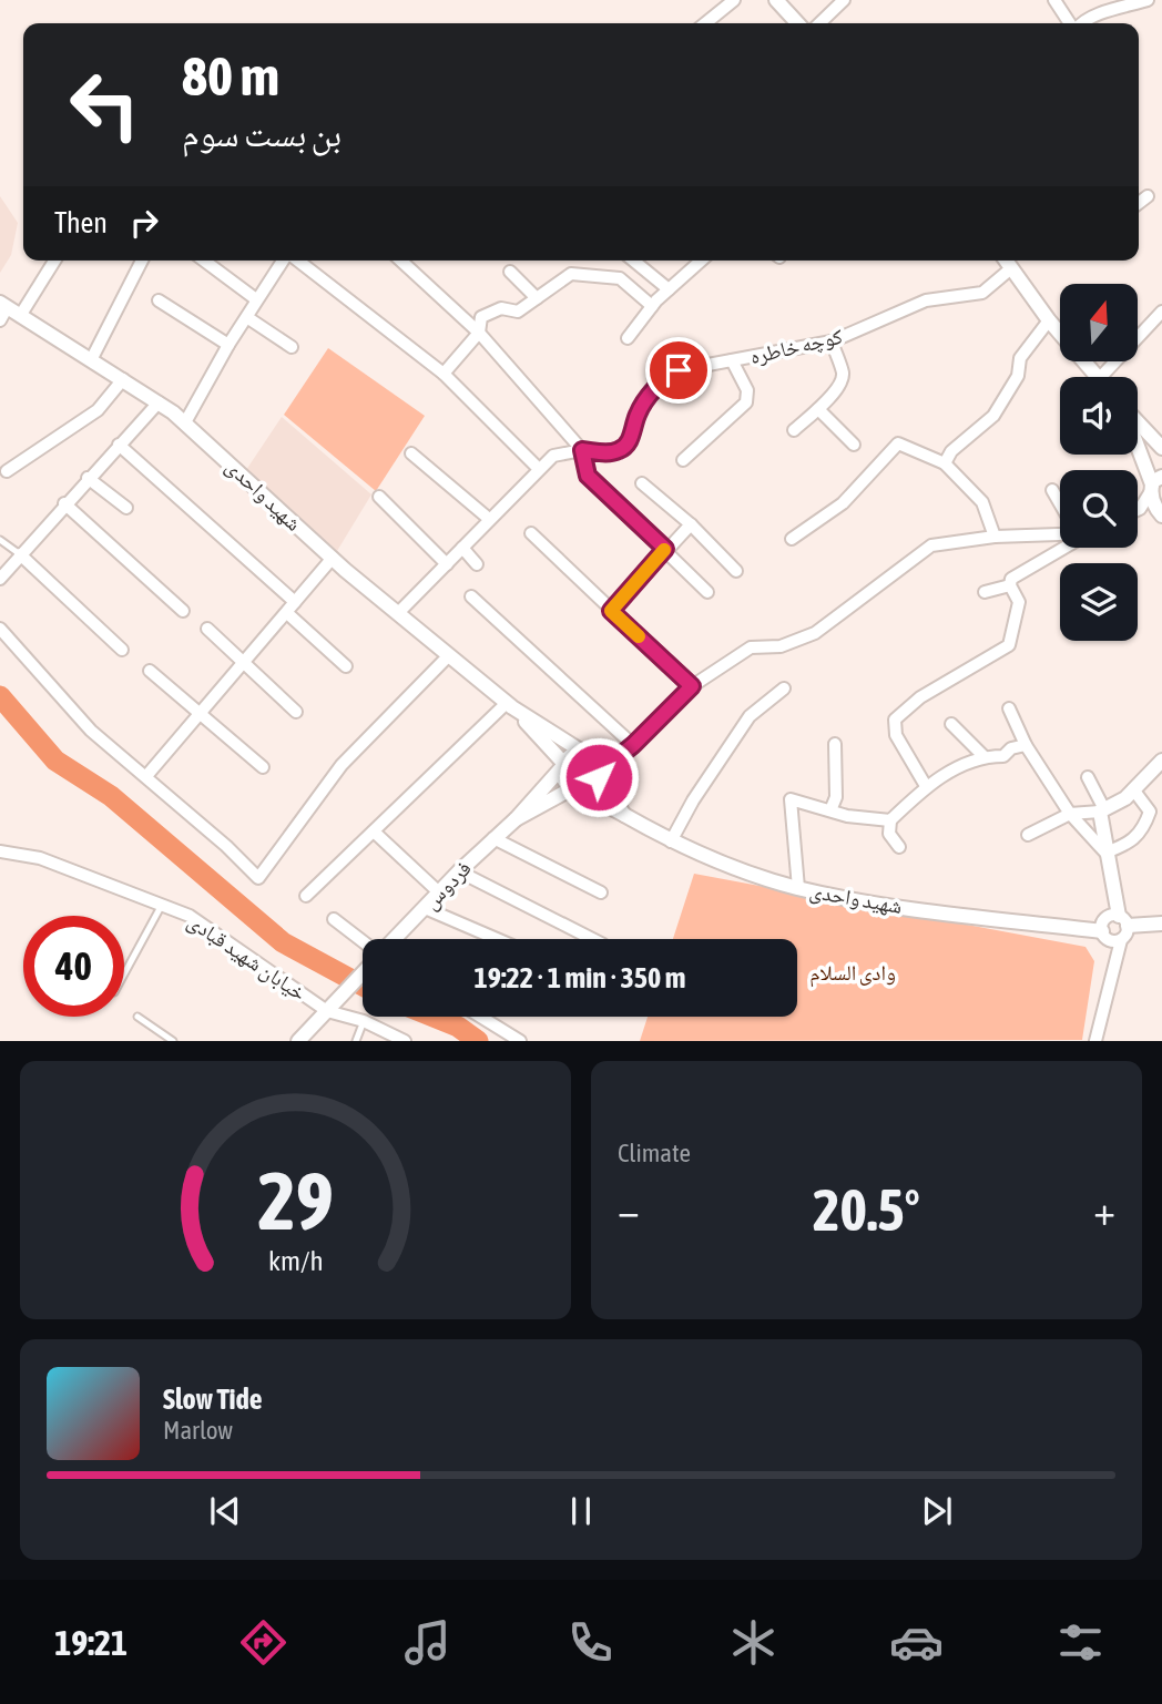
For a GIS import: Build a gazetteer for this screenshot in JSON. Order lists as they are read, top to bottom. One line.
{"streets":{"street":["كوچه خاطره","شهید واحدی","فردوس","خیابان شهید قبادی"]},"crossings":[["فردوس","خیابان شهید قبادی"]],"parks":["وادی السلام"],"north":"top","page":{"turn":["80 m","بن بست سوم"],"then":"Then","limit":"40","trip":"19:22 · 1 min · 350 m","tile":"Climate","heat":["−","20.5°","+"],"song":["Slow Tide","Marlow"],"tabs":"19:21","gauge":["29","km/h"]}}
